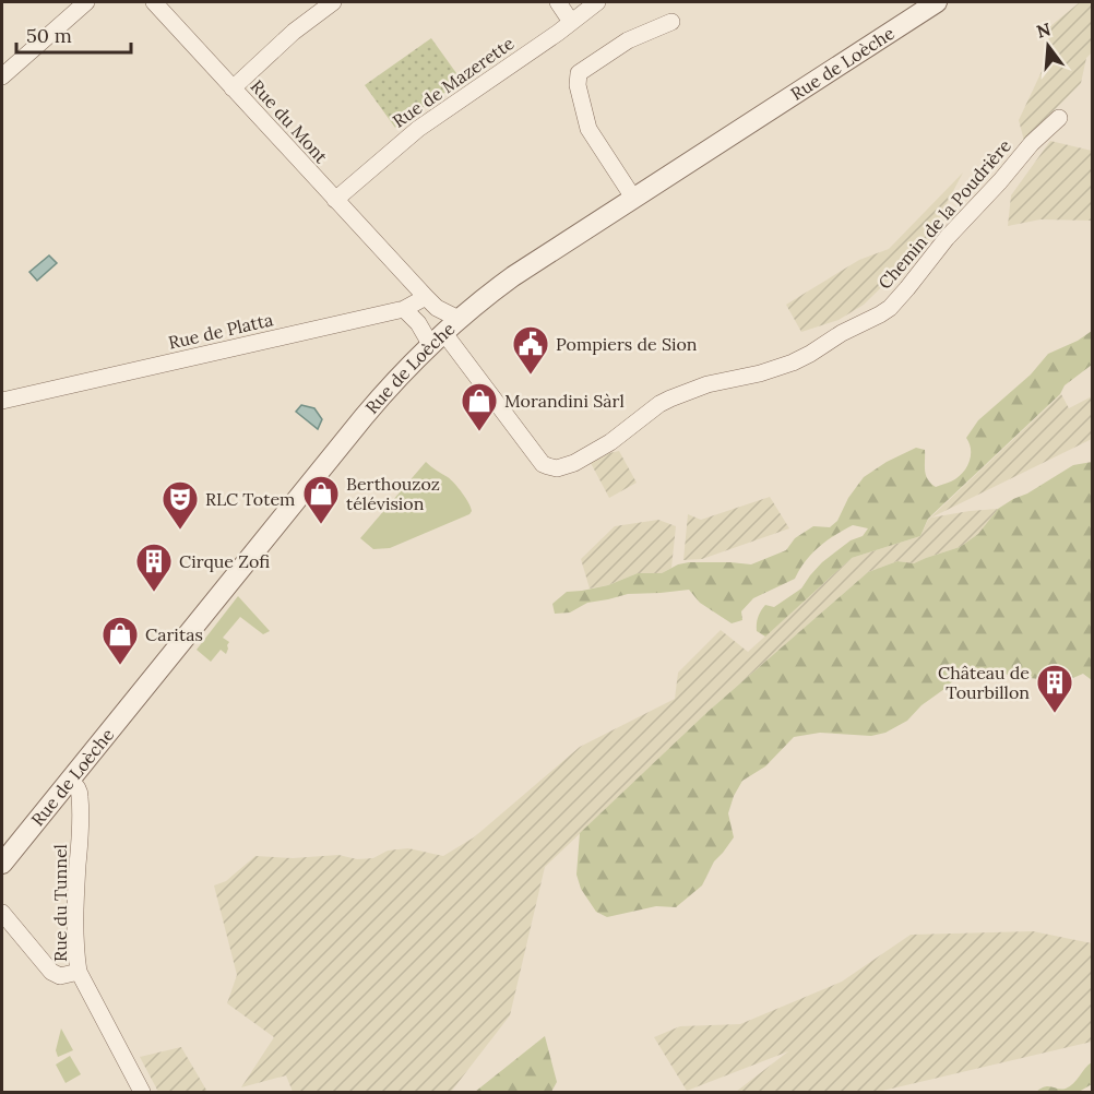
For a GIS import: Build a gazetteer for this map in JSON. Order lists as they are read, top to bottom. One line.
{"streets":{"street":["Rue de Loèche","Rue de Mazerette","Rue du Mont","Chemin de la Poudrière","Rue de Platta","Rue du Tunnel"]},"crossings":[["Rue de Loèche","Rue du Mont"],["Rue de Loèche","Chemin de la Poudrière"],["Rue de Loèche","Rue du Tunnel"],["Rue de Mazerette","Rue du Mont"],["Rue du Mont","Chemin de la Poudrière"],["Rue du Mont","Rue de Platta"]],"places":{"public building":["Pompiers de Sion"],"shop":["Morandini Sàrl","Berthouzoz télévision","Caritas"],"theatre":["RLC Totem"],"building":["Cirque Zofi","Château de Tourbillon"]},"scale_bar":"50 m","north":"top"}
